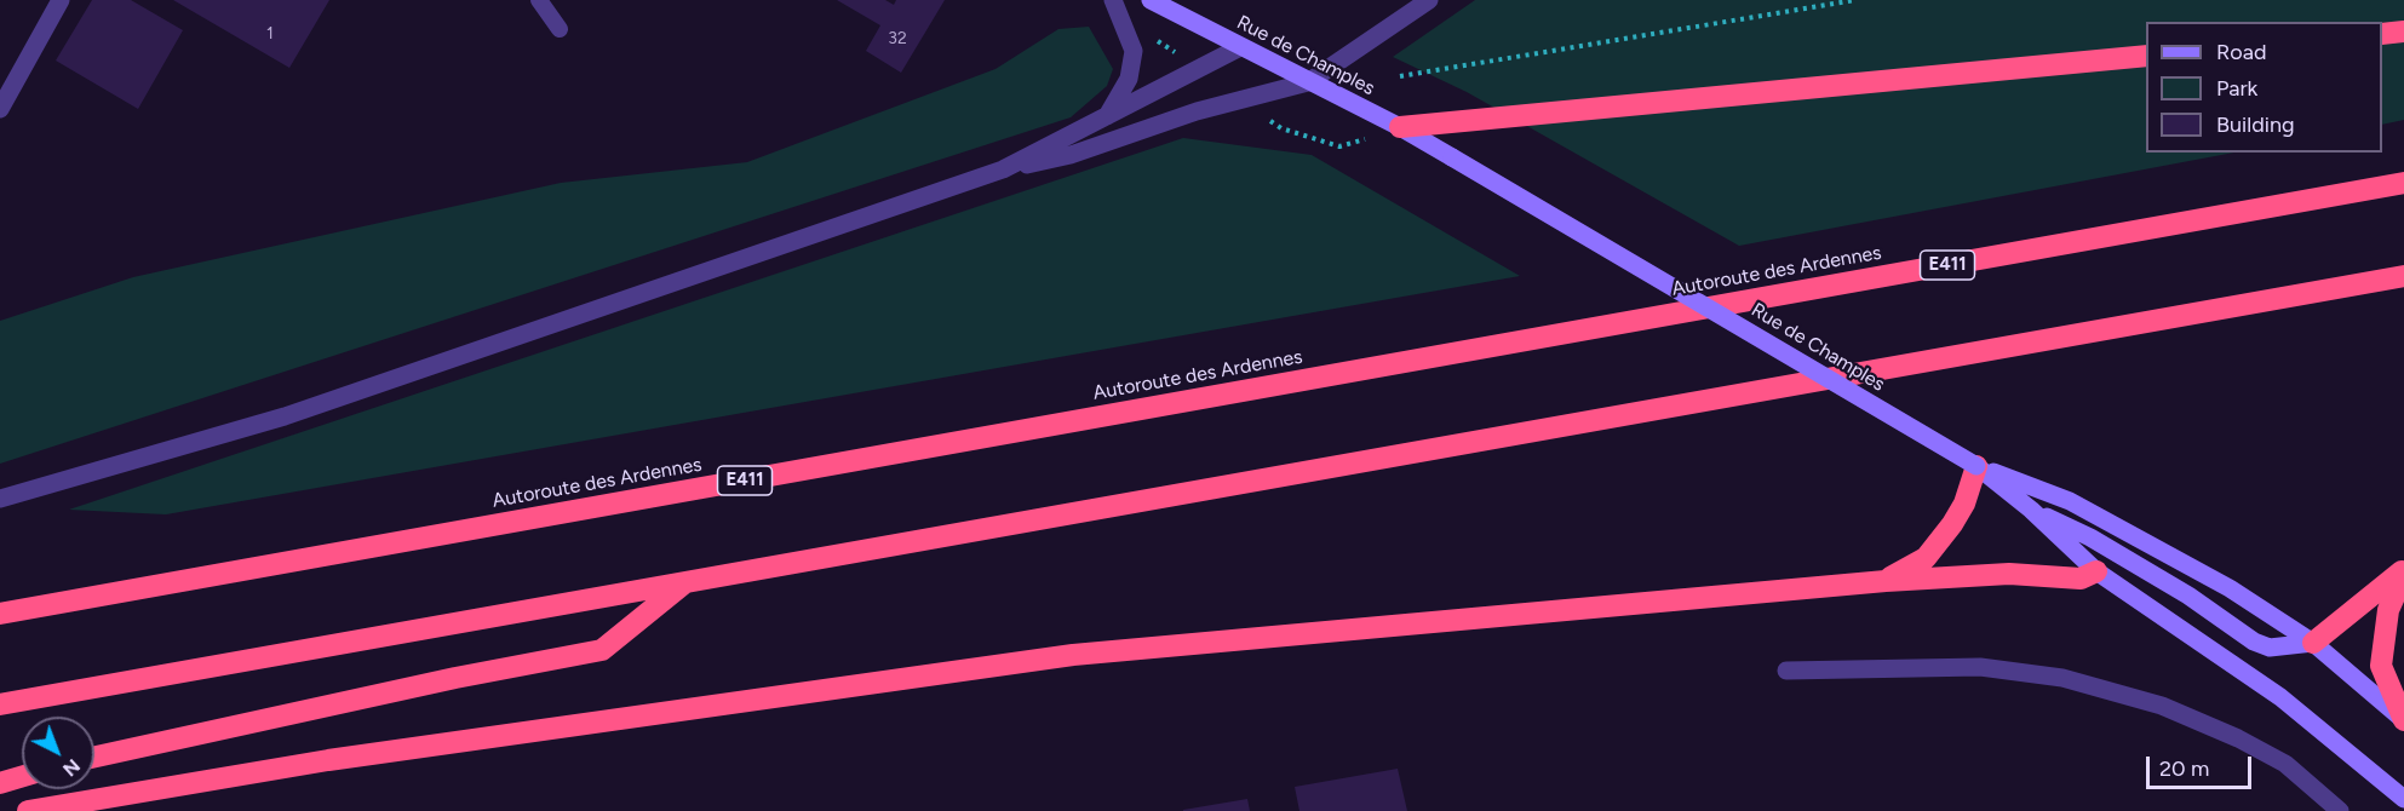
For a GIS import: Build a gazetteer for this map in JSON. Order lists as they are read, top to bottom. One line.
{"streets":{"highway":["E411","Autoroute des Ardennes"],"main road":["Rue de Champles"]},"house_numbers":["1","32"],"legend":["Road","Park","Building"],"scale_bar":"20 m","north":"bottom right"}
